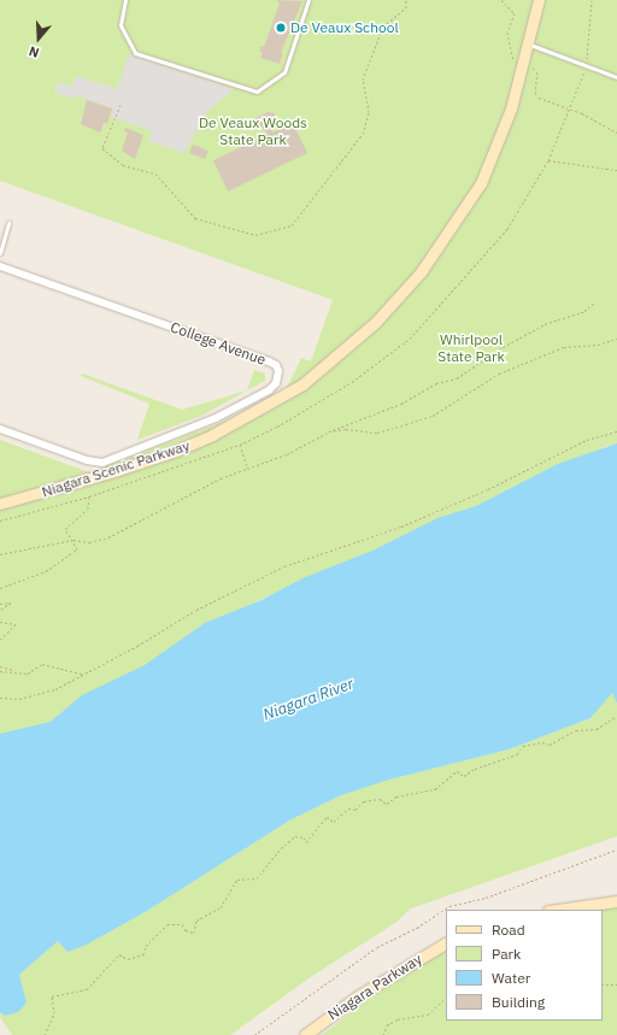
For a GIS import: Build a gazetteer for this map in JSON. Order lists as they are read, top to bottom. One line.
{"streets":{"main road":["Niagara Scenic Parkway","Niagara Parkway"],"street":["College Avenue"]},"water":["Niagara River"],"parks":["De Veaux Woods State Park","Whirlpool State Park"],"places":["De Veaux School"],"legend":["Road","Park","Water","Building"],"north":"bottom"}
